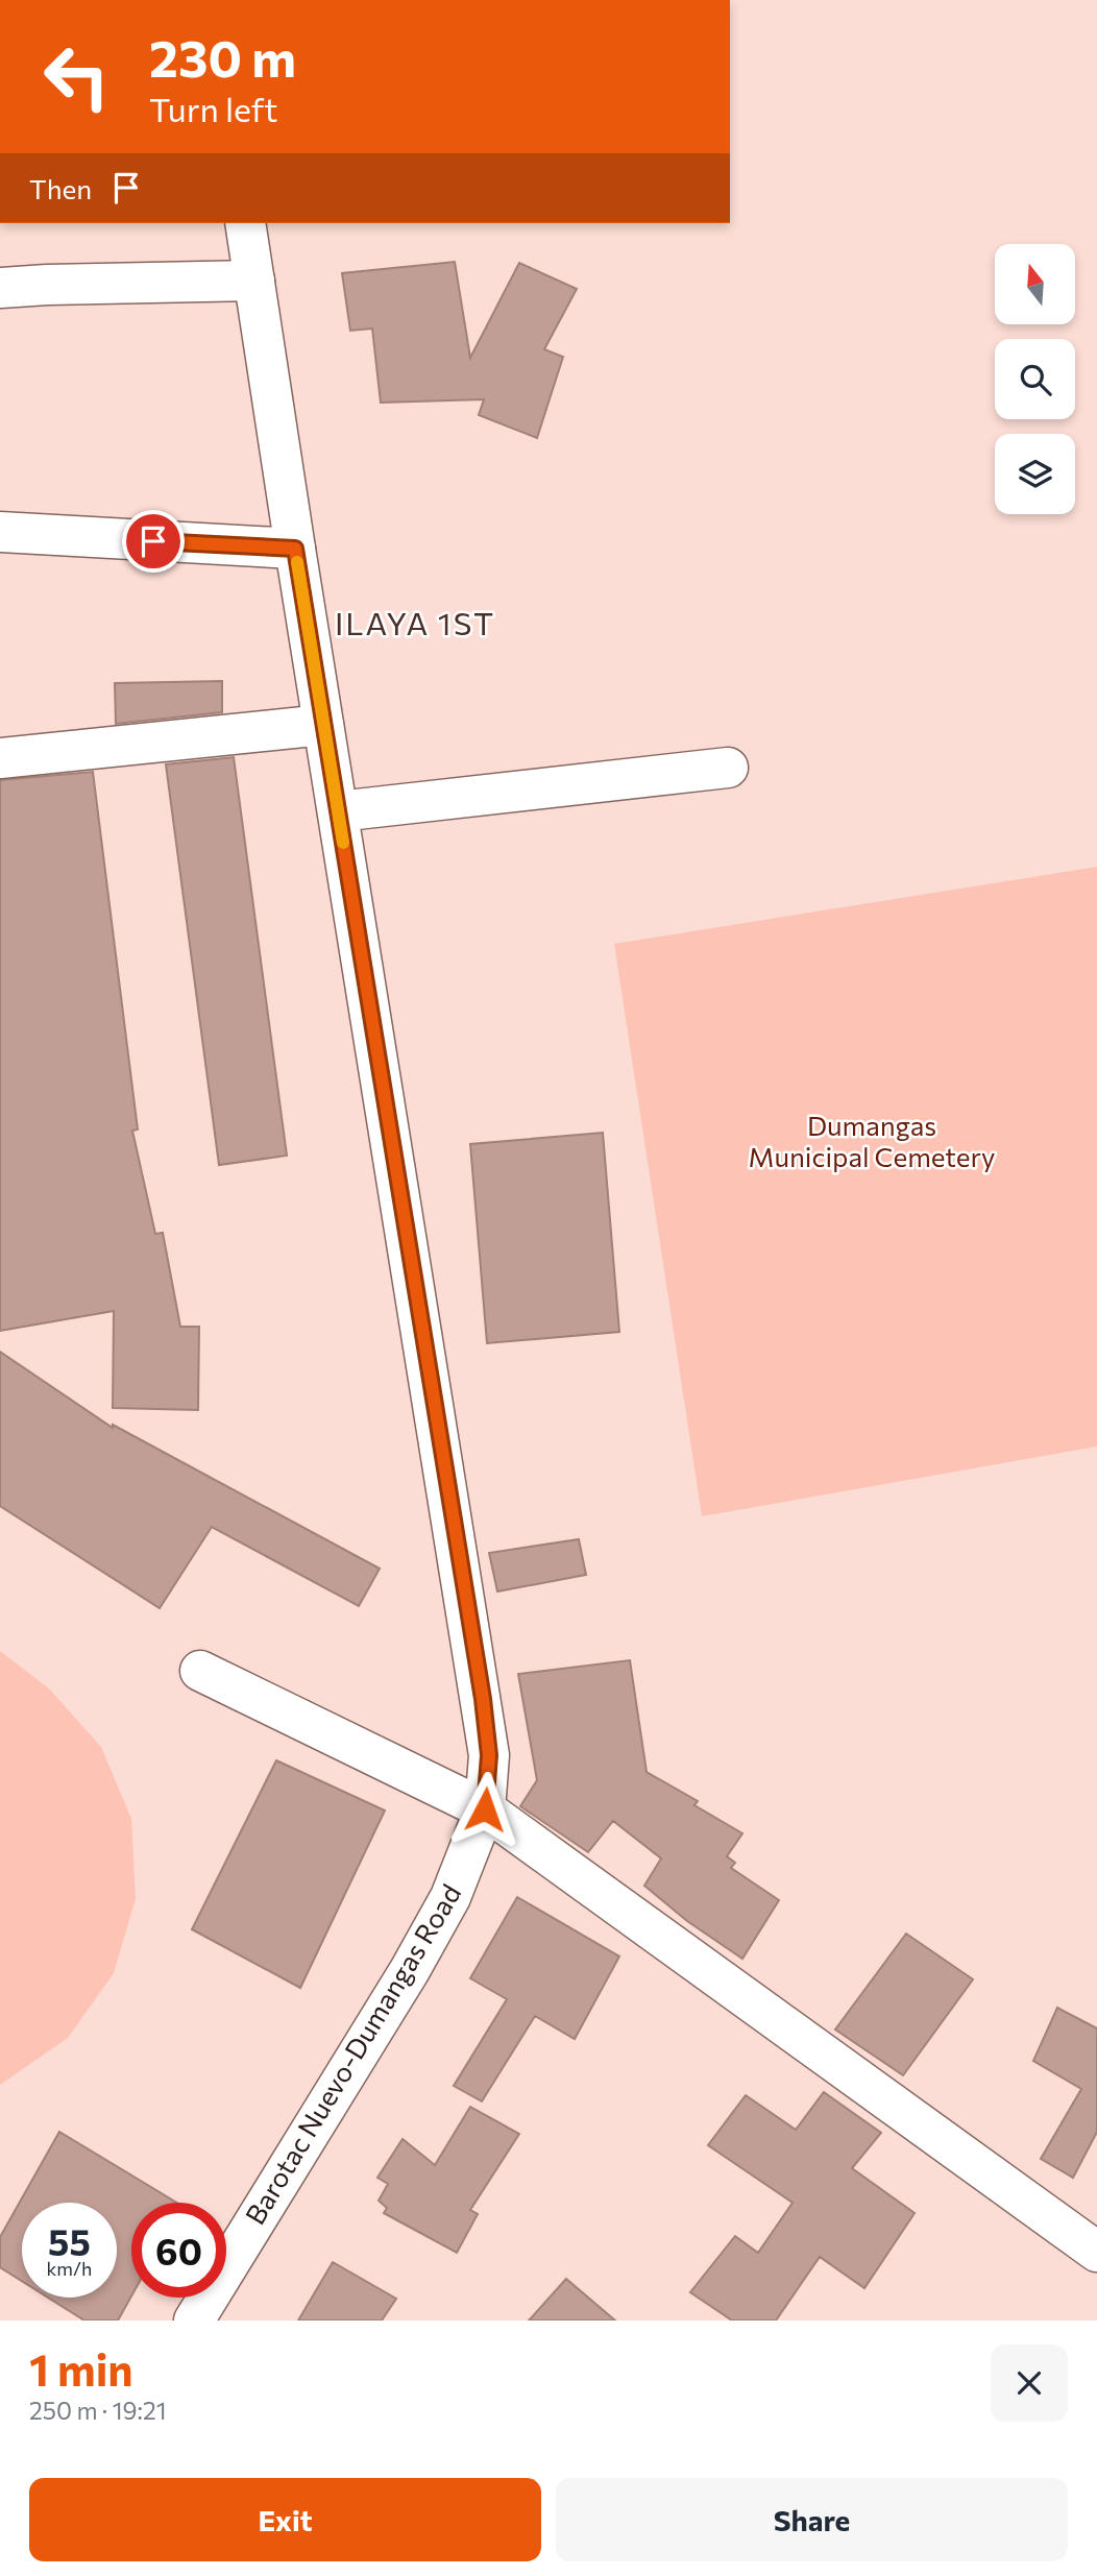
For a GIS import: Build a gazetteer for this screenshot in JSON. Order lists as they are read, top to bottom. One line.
{"streets":{"main road":["Barotac Nuevo-Dumangas Road"]},"districts":["ILAYA 1ST"],"parks":["Dumangas Municipal Cemetery"],"north":"top","page":{"turn":["230 m","Turn left"],"then":"Then","speed":"55 km/h","limit":"60","heading":["1 min","250 m · 19:21"],"buttons":["Exit","Share"]}}
